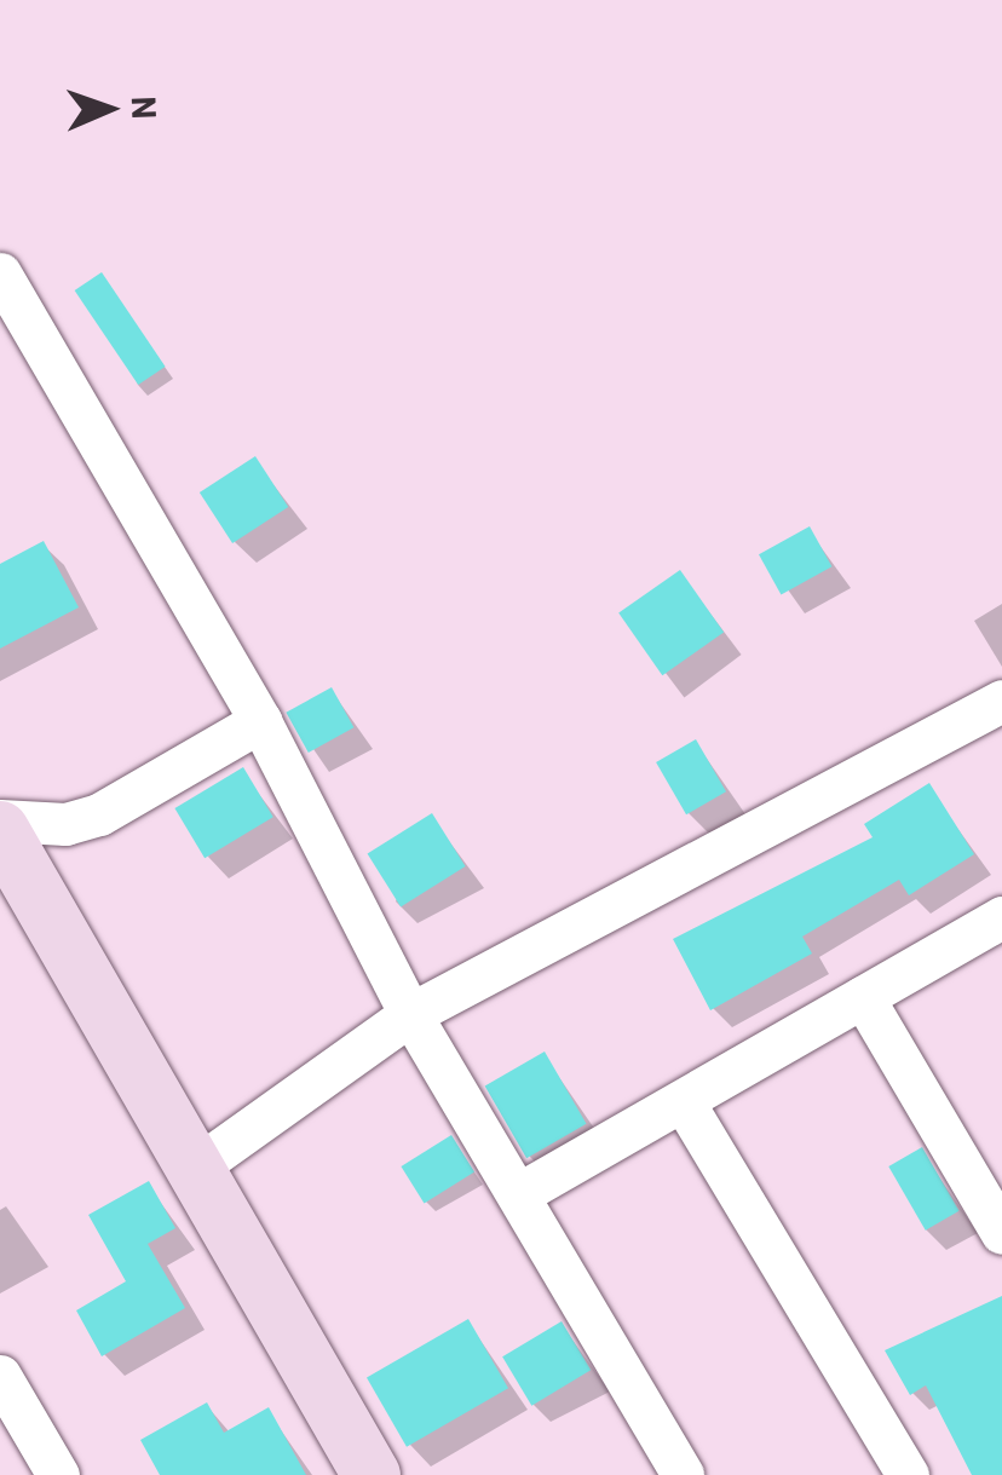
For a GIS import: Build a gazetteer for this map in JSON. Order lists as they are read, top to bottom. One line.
{"north":"right"}
